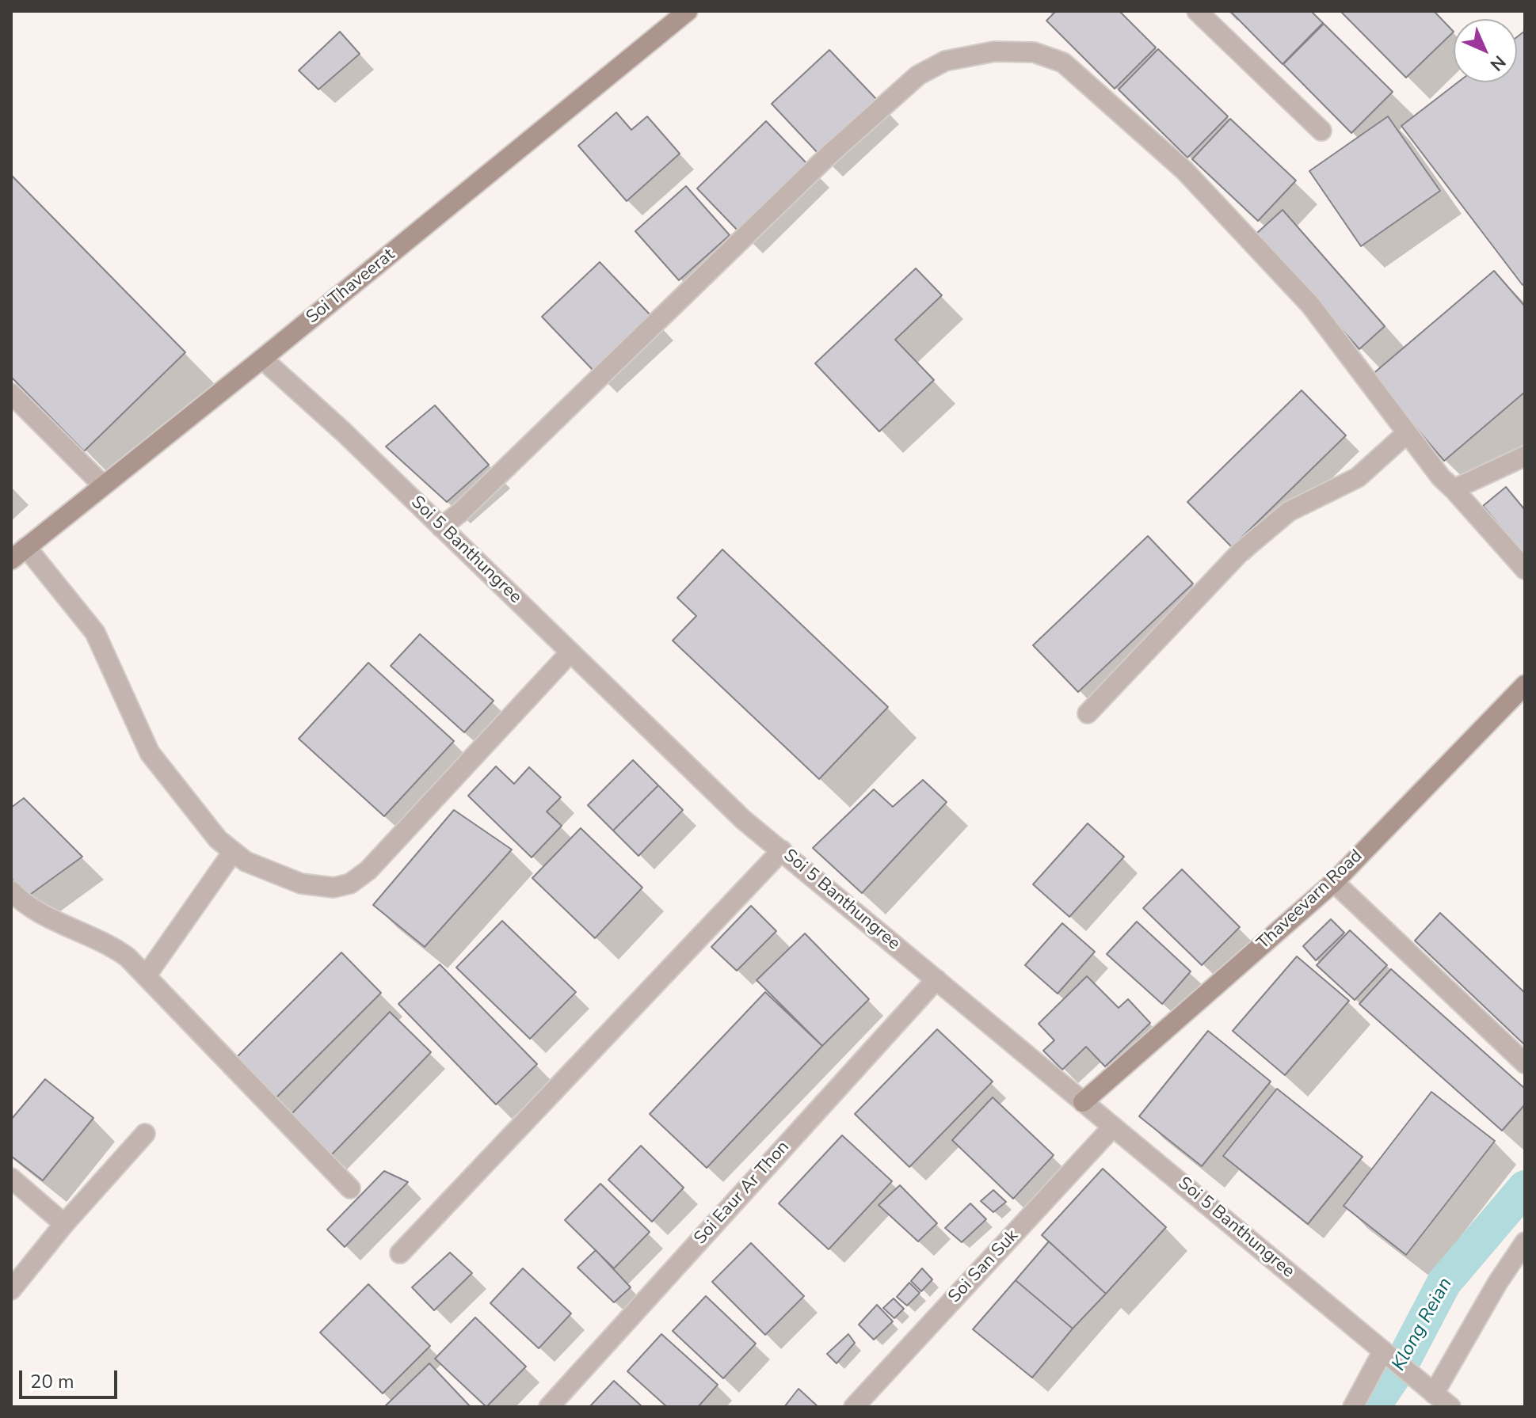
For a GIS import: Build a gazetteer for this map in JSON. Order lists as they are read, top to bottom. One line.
{"streets":{"street":["Soi Thaveerat","Soi 5 Banthungree","Thaveevarn Road","Soi Eaur Ar Thon","Soi San Suk"]},"crossings":[["Soi Thaveerat","Soi 5 Banthungree"],["Soi 5 Banthungree","Thaveevarn Road"],["Soi 5 Banthungree","Soi Eaur Ar Thon"],["Soi 5 Banthungree","Soi San Suk"]],"water":["Klong Reian"],"scale_bar":"20 m","north":"bottom right"}
